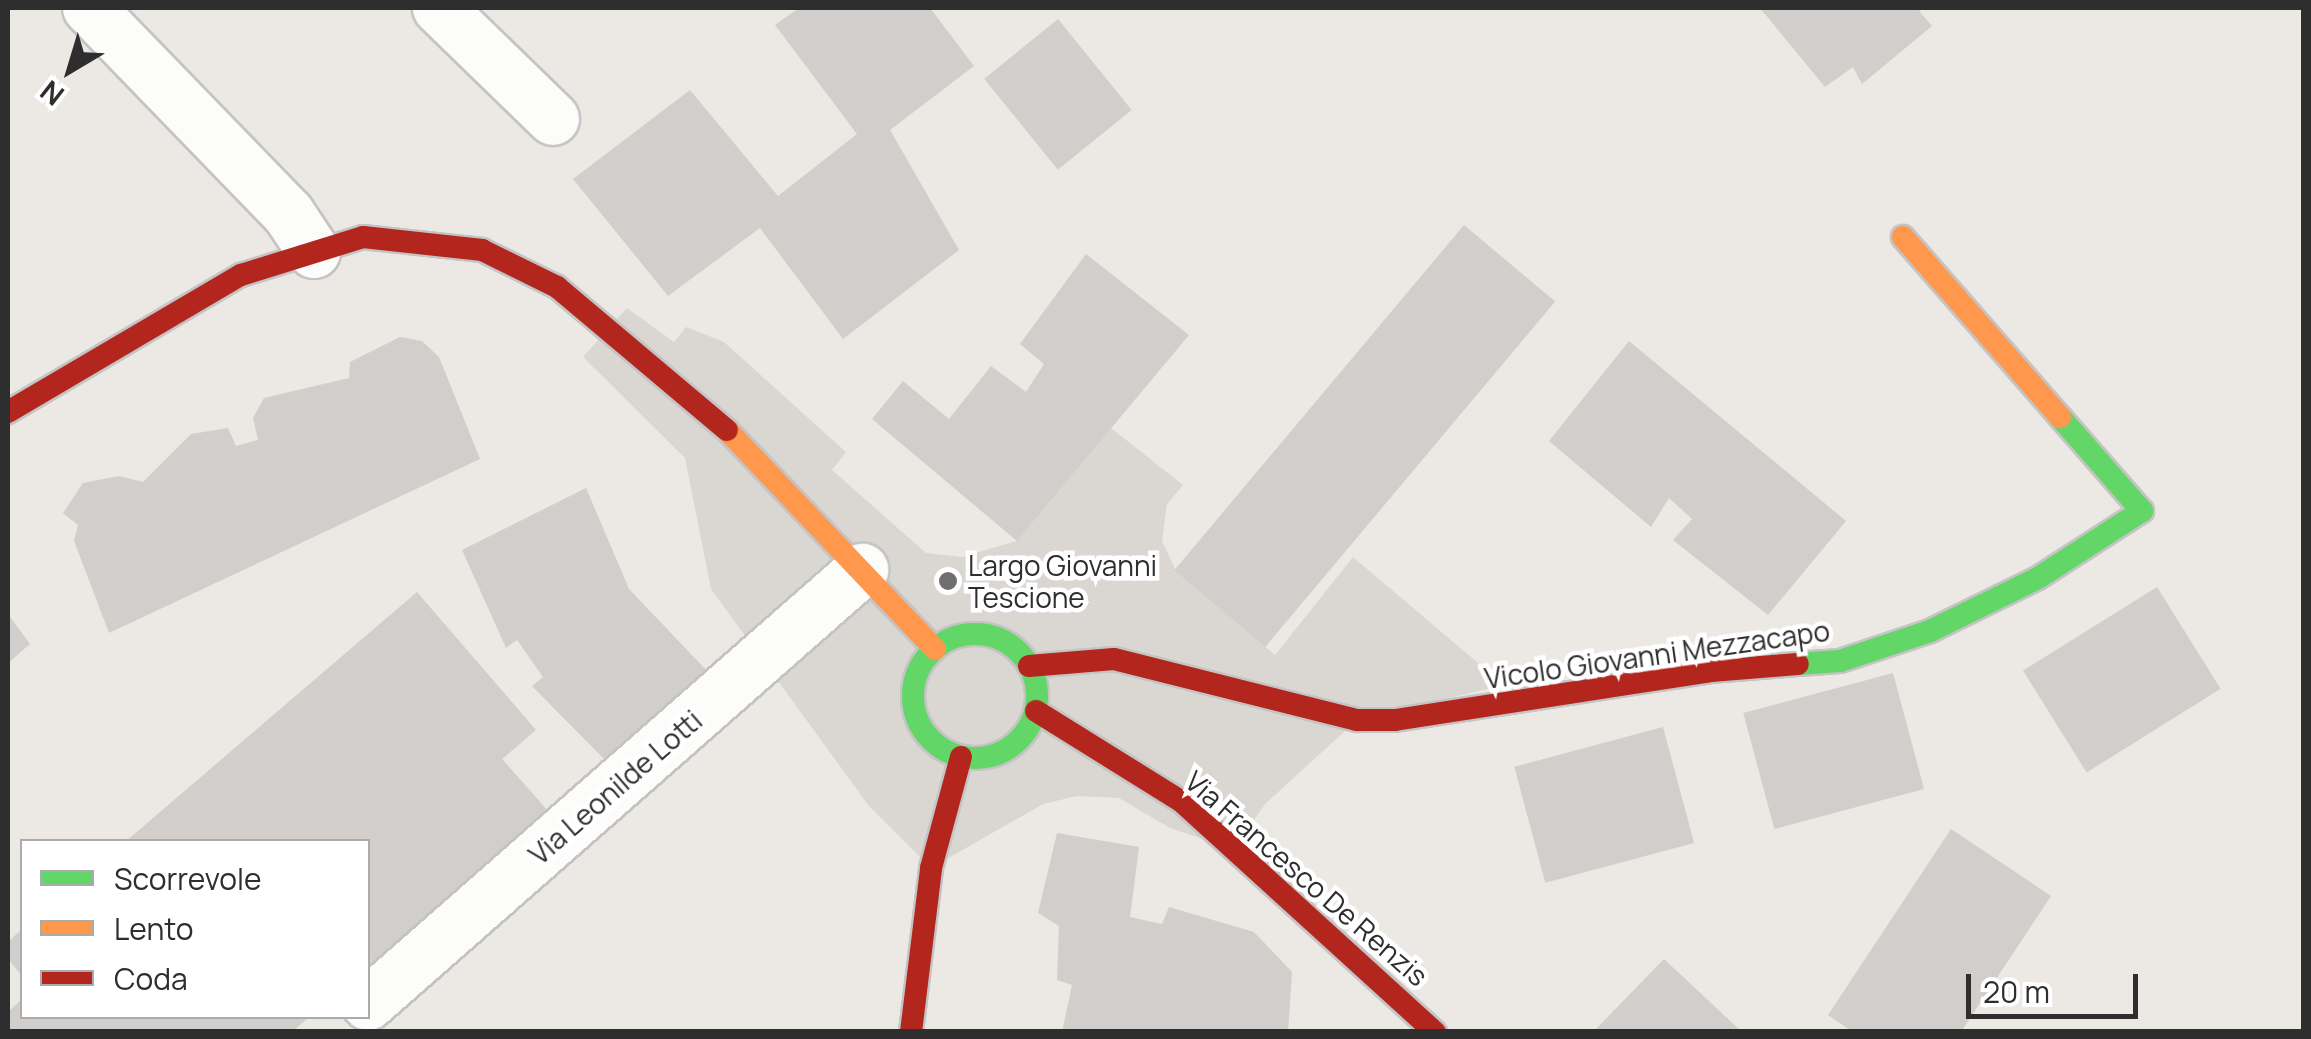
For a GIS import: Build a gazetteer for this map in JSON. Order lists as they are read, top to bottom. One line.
{"streets":{"street":["Vicolo Giovanni Mezzacapo","Via Leonilde Lotti","Via Francesco De Renzis"]},"crossings":[["Vicolo Giovanni Mezzacapo","Via Francesco De Renzis"]],"places":["Largo Giovanni Tescione"],"legend":["Scorrevole","Lento","Coda"],"scale_bar":"20 m","north":"bottom left"}
